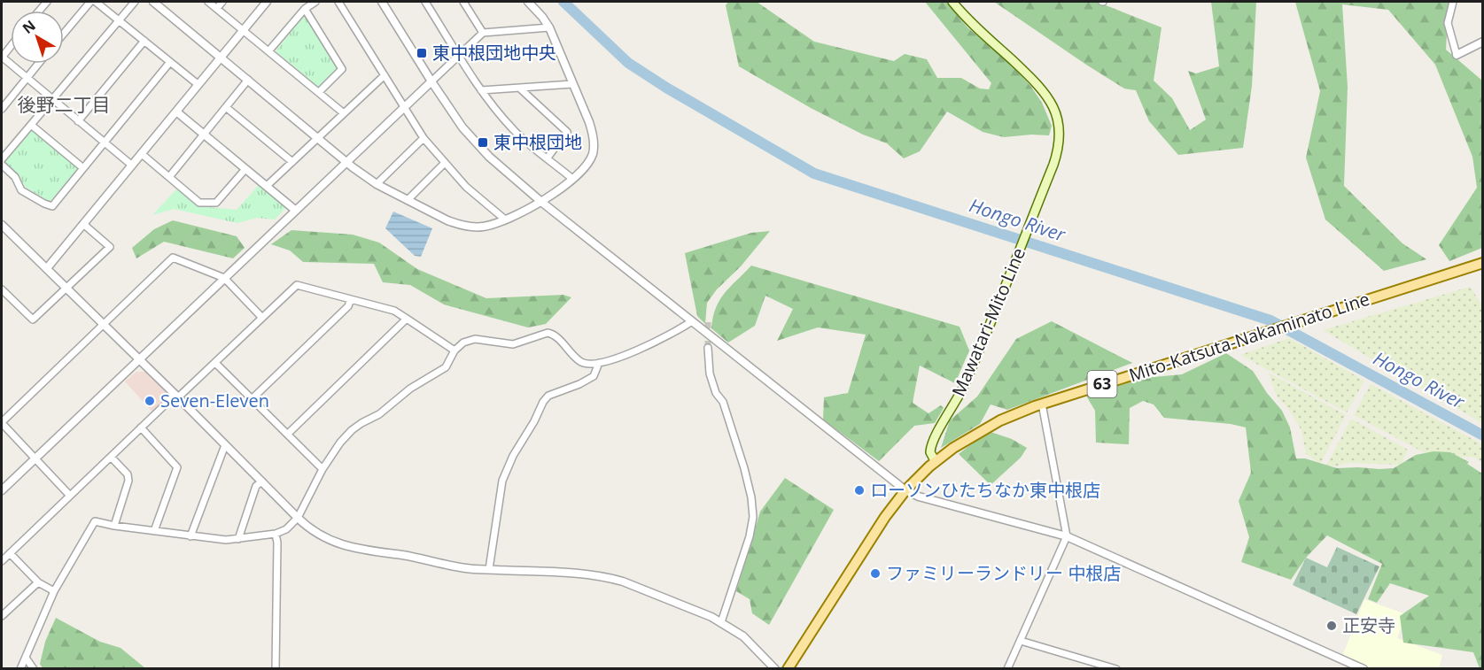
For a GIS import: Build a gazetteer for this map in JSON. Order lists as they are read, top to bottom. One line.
{"streets":{"main road":["Mawatari-Mito Line","Mito-Katsuta-Nakaminato Line","63"]},"crossings":[["Mawatari-Mito Line","Mito-Katsuta-Nakaminato Line"]],"districts":["後野二丁目"],"water":["Hongo River"],"places":{"transit":["東中根団地中央","東中根団地"],"other":["Seven-Eleven","ローソンひたちなか東中根店","ファミリーランドリー 中根店","正安寺"]},"north":"top left"}
